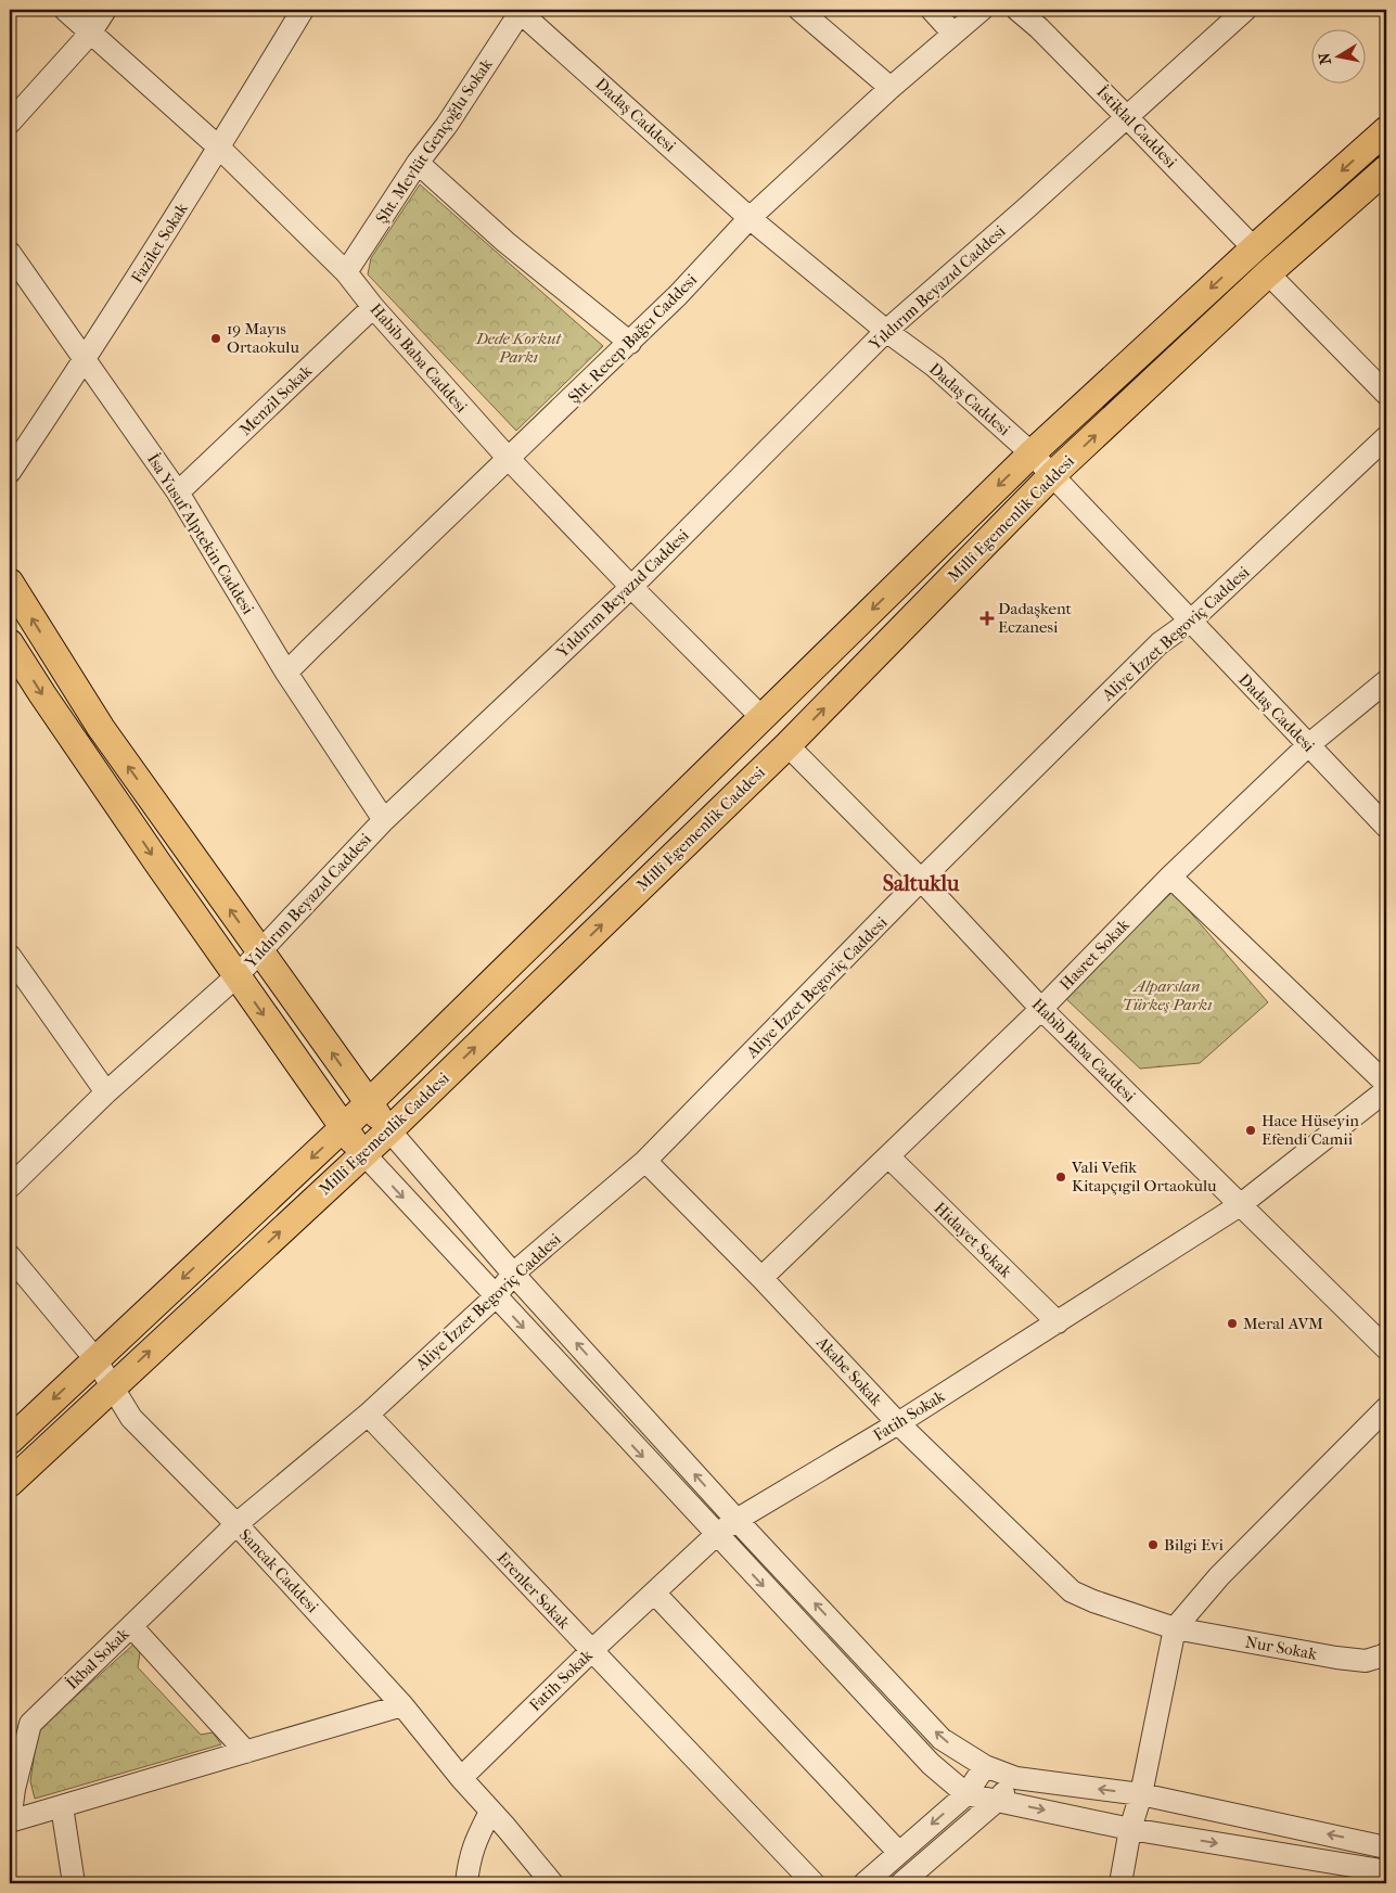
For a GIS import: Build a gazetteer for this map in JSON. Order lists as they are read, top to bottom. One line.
{"streets":{"main road":["Millî Egemenlik Caddesi"],"street":["Dadaş Caddesi","İstiklal Caddesi","Şht. Mevlüt Gençoğlu Sokak","Fazilet Sokak","Yıldırım Beyazıd Caddesi","Şht. Recep Bağcı Caddesi","Habib Baba Caddesi","Menzil Sokak","İsa Yusuf Alptekin Caddesi","Aliye İzzet Begoviç Caddesi","Hasret Sokak","Hidayet Sokak","Akabe Sokak","Fatih Sokak","Sancak Caddesi","Erenler Sokak","Nur Sokak","İkbal Sokak"]},"crossings":[["Dadaş Caddesi","Şht. Mevlüt Gençoğlu Sokak"],["Dadaş Caddesi","Yıldırım Beyazıd Caddesi"],["Dadaş Caddesi","Şht. Recep Bağcı Caddesi"],["Dadaş Caddesi","Millî Egemenlik Caddesi"],["Dadaş Caddesi","Aliye İzzet Begoviç Caddesi"],["Dadaş Caddesi","Hasret Sokak"],["İstiklal Caddesi","Yıldırım Beyazıd Caddesi"],["İstiklal Caddesi","Millî Egemenlik Caddesi"],["Şht. Mevlüt Gençoğlu Sokak","Habib Baba Caddesi"],["Fazilet Sokak","Habib Baba Caddesi"],["Fazilet Sokak","İsa Yusuf Alptekin Caddesi"],["Yıldırım Beyazıd Caddesi","Habib Baba Caddesi"],["Yıldırım Beyazıd Caddesi","İsa Yusuf Alptekin Caddesi"],["Şht. Recep Bağcı Caddesi","Habib Baba Caddesi"],["Şht. Recep Bağcı Caddesi","İsa Yusuf Alptekin Caddesi"],["Habib Baba Caddesi","Menzil Sokak"],["Habib Baba Caddesi","Millî Egemenlik Caddesi"],["Habib Baba Caddesi","Aliye İzzet Begoviç Caddesi"],["Habib Baba Caddesi","Hasret Sokak"],["Habib Baba Caddesi","Fatih Sokak"],["Menzil Sokak","İsa Yusuf Alptekin Caddesi"],["Millî Egemenlik Caddesi","Sancak Caddesi"],["Aliye İzzet Begoviç Caddesi","Akabe Sokak"],["Aliye İzzet Begoviç Caddesi","Sancak Caddesi"],["Aliye İzzet Begoviç Caddesi","Erenler Sokak"],["Aliye İzzet Begoviç Caddesi","İkbal Sokak"],["Hasret Sokak","Hidayet Sokak"],["Hasret Sokak","Akabe Sokak"],["Hidayet Sokak","Fatih Sokak"],["Akabe Sokak","Fatih Sokak"],["Akabe Sokak","Nur Sokak"],["Fatih Sokak","Sancak Caddesi"],["Fatih Sokak","Erenler Sokak"],["Sancak Caddesi","İkbal Sokak"]],"districts":["Saltuklu"],"parks":["Dede Korkut Parkı","Alparslan Türkeş Parkı"],"places":{"other":["19 Mayıs Ortaokulu","Hace Hüseyin Efendi Camii","Vali Vefik Kitapçıgil Ortaokulu","Meral AVM","Bilgi Evi"],"health":["Dadaşkent Eczanesi"]},"north":"left"}
